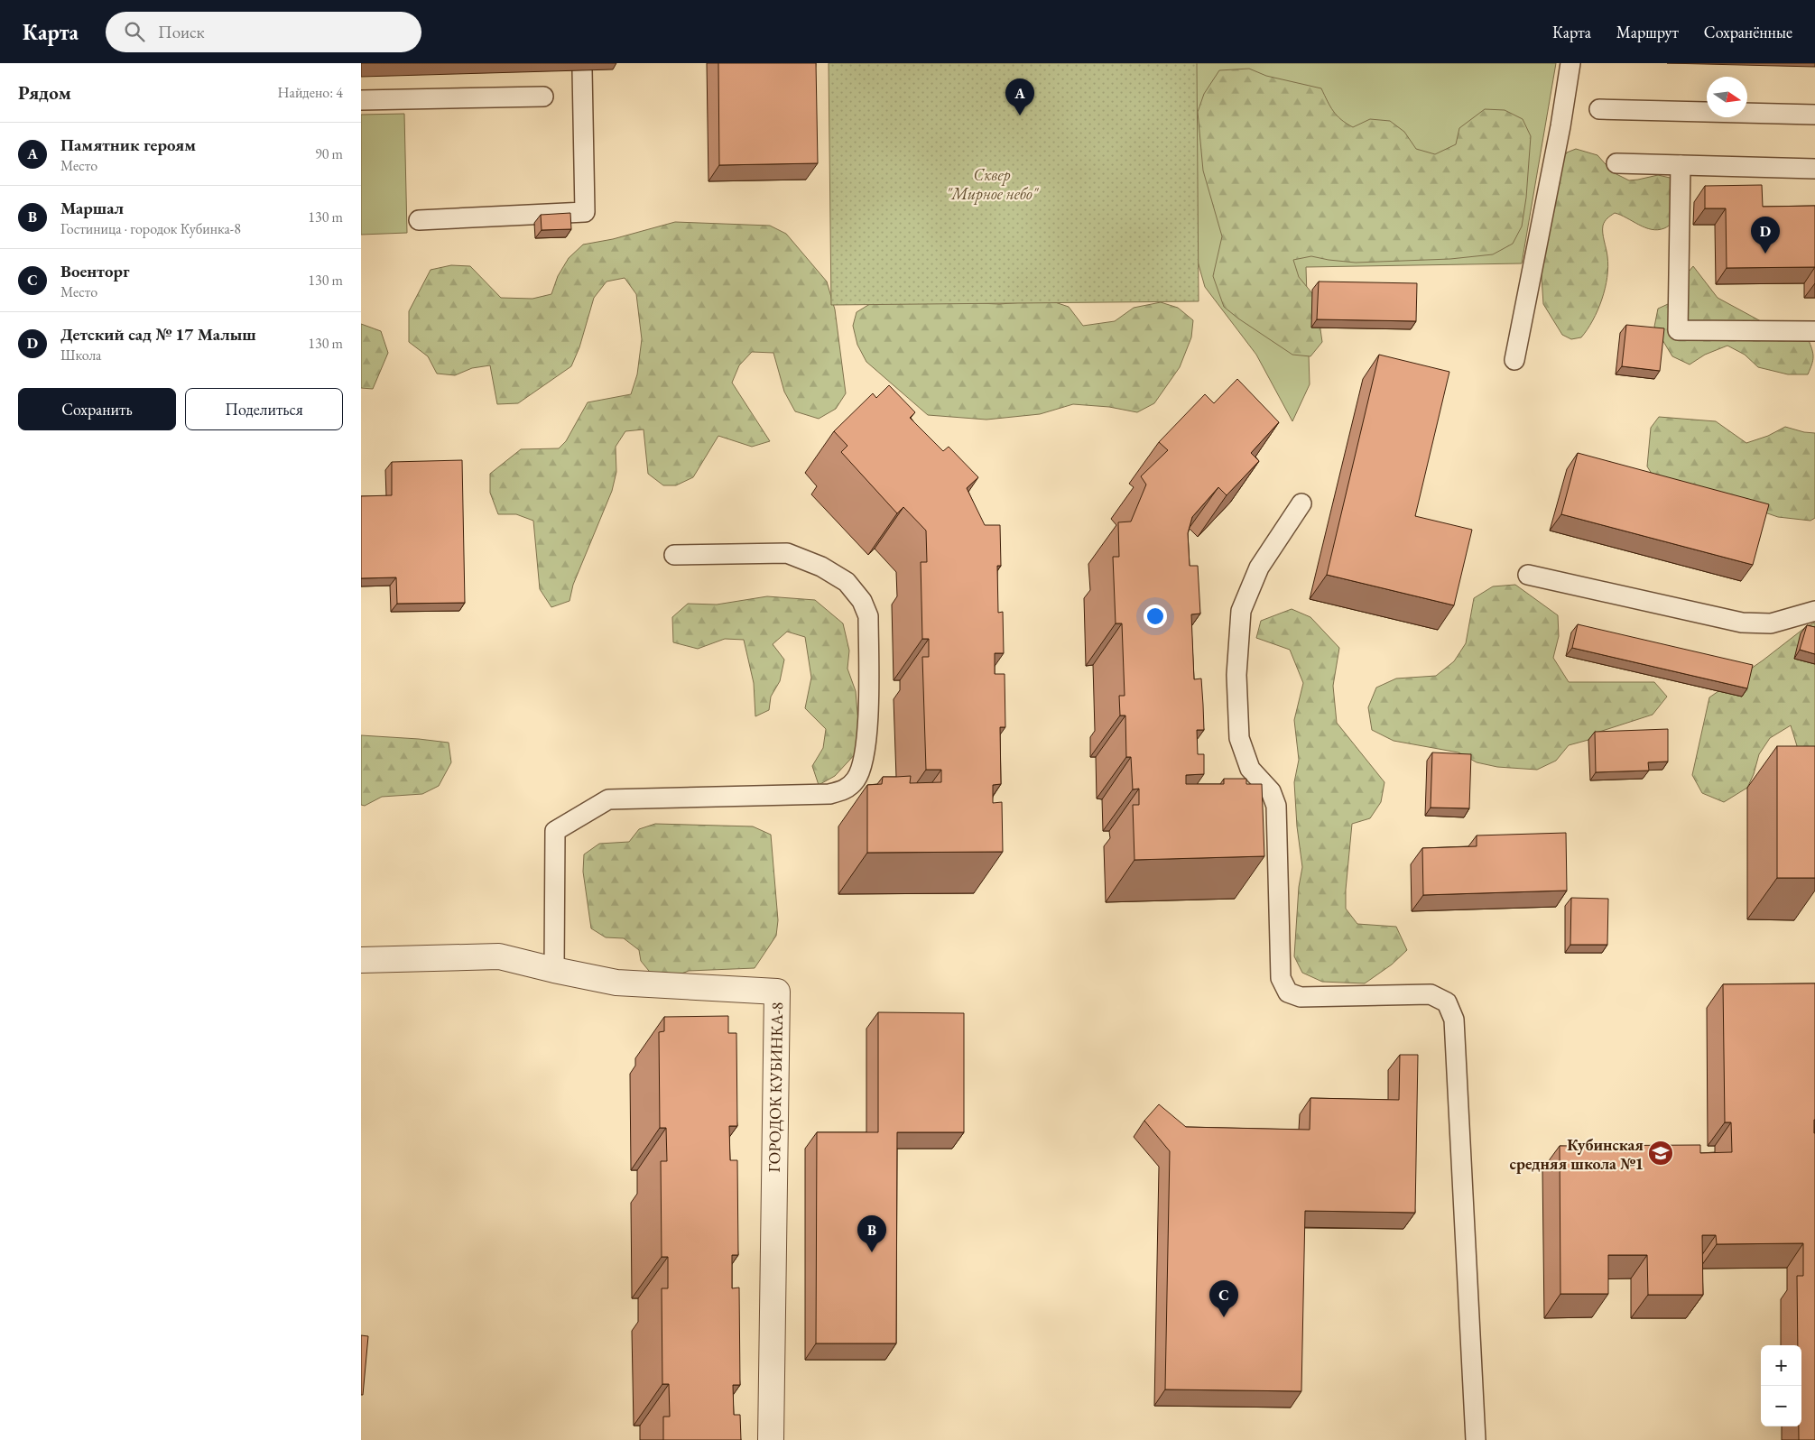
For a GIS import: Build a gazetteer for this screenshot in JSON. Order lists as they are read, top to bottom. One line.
{"streets":{"street":["ГОРОДОК КУБИНКА-8"]},"parks":["Сквер \"Мирное небо\""],"places":{"school or university":["Кубинская средняя школа №1"]},"north":"right","page":{"header":"Карта","search":"Поиск","nav":["Карта","Маршрут","Сохранённые"],"heading":["Рядом","Найдено: 4"],"pins":["A","D","B","C"],"list":[{"mark":"A","name":"Памятник героям","note":"Место","value":"90 m"},{"mark":"B","name":"Маршал","note":"Гостиница · городок Кубинка-8","value":"130 m"},{"mark":"C","name":"Военторг","note":"Место","value":"130 m"},{"mark":"D","name":"Детский сад № 17 Малыш","note":"Школа","value":"130 m"}],"buttons":["Сохранить","Поделиться"],"map_buttons":["+","−"]}}
